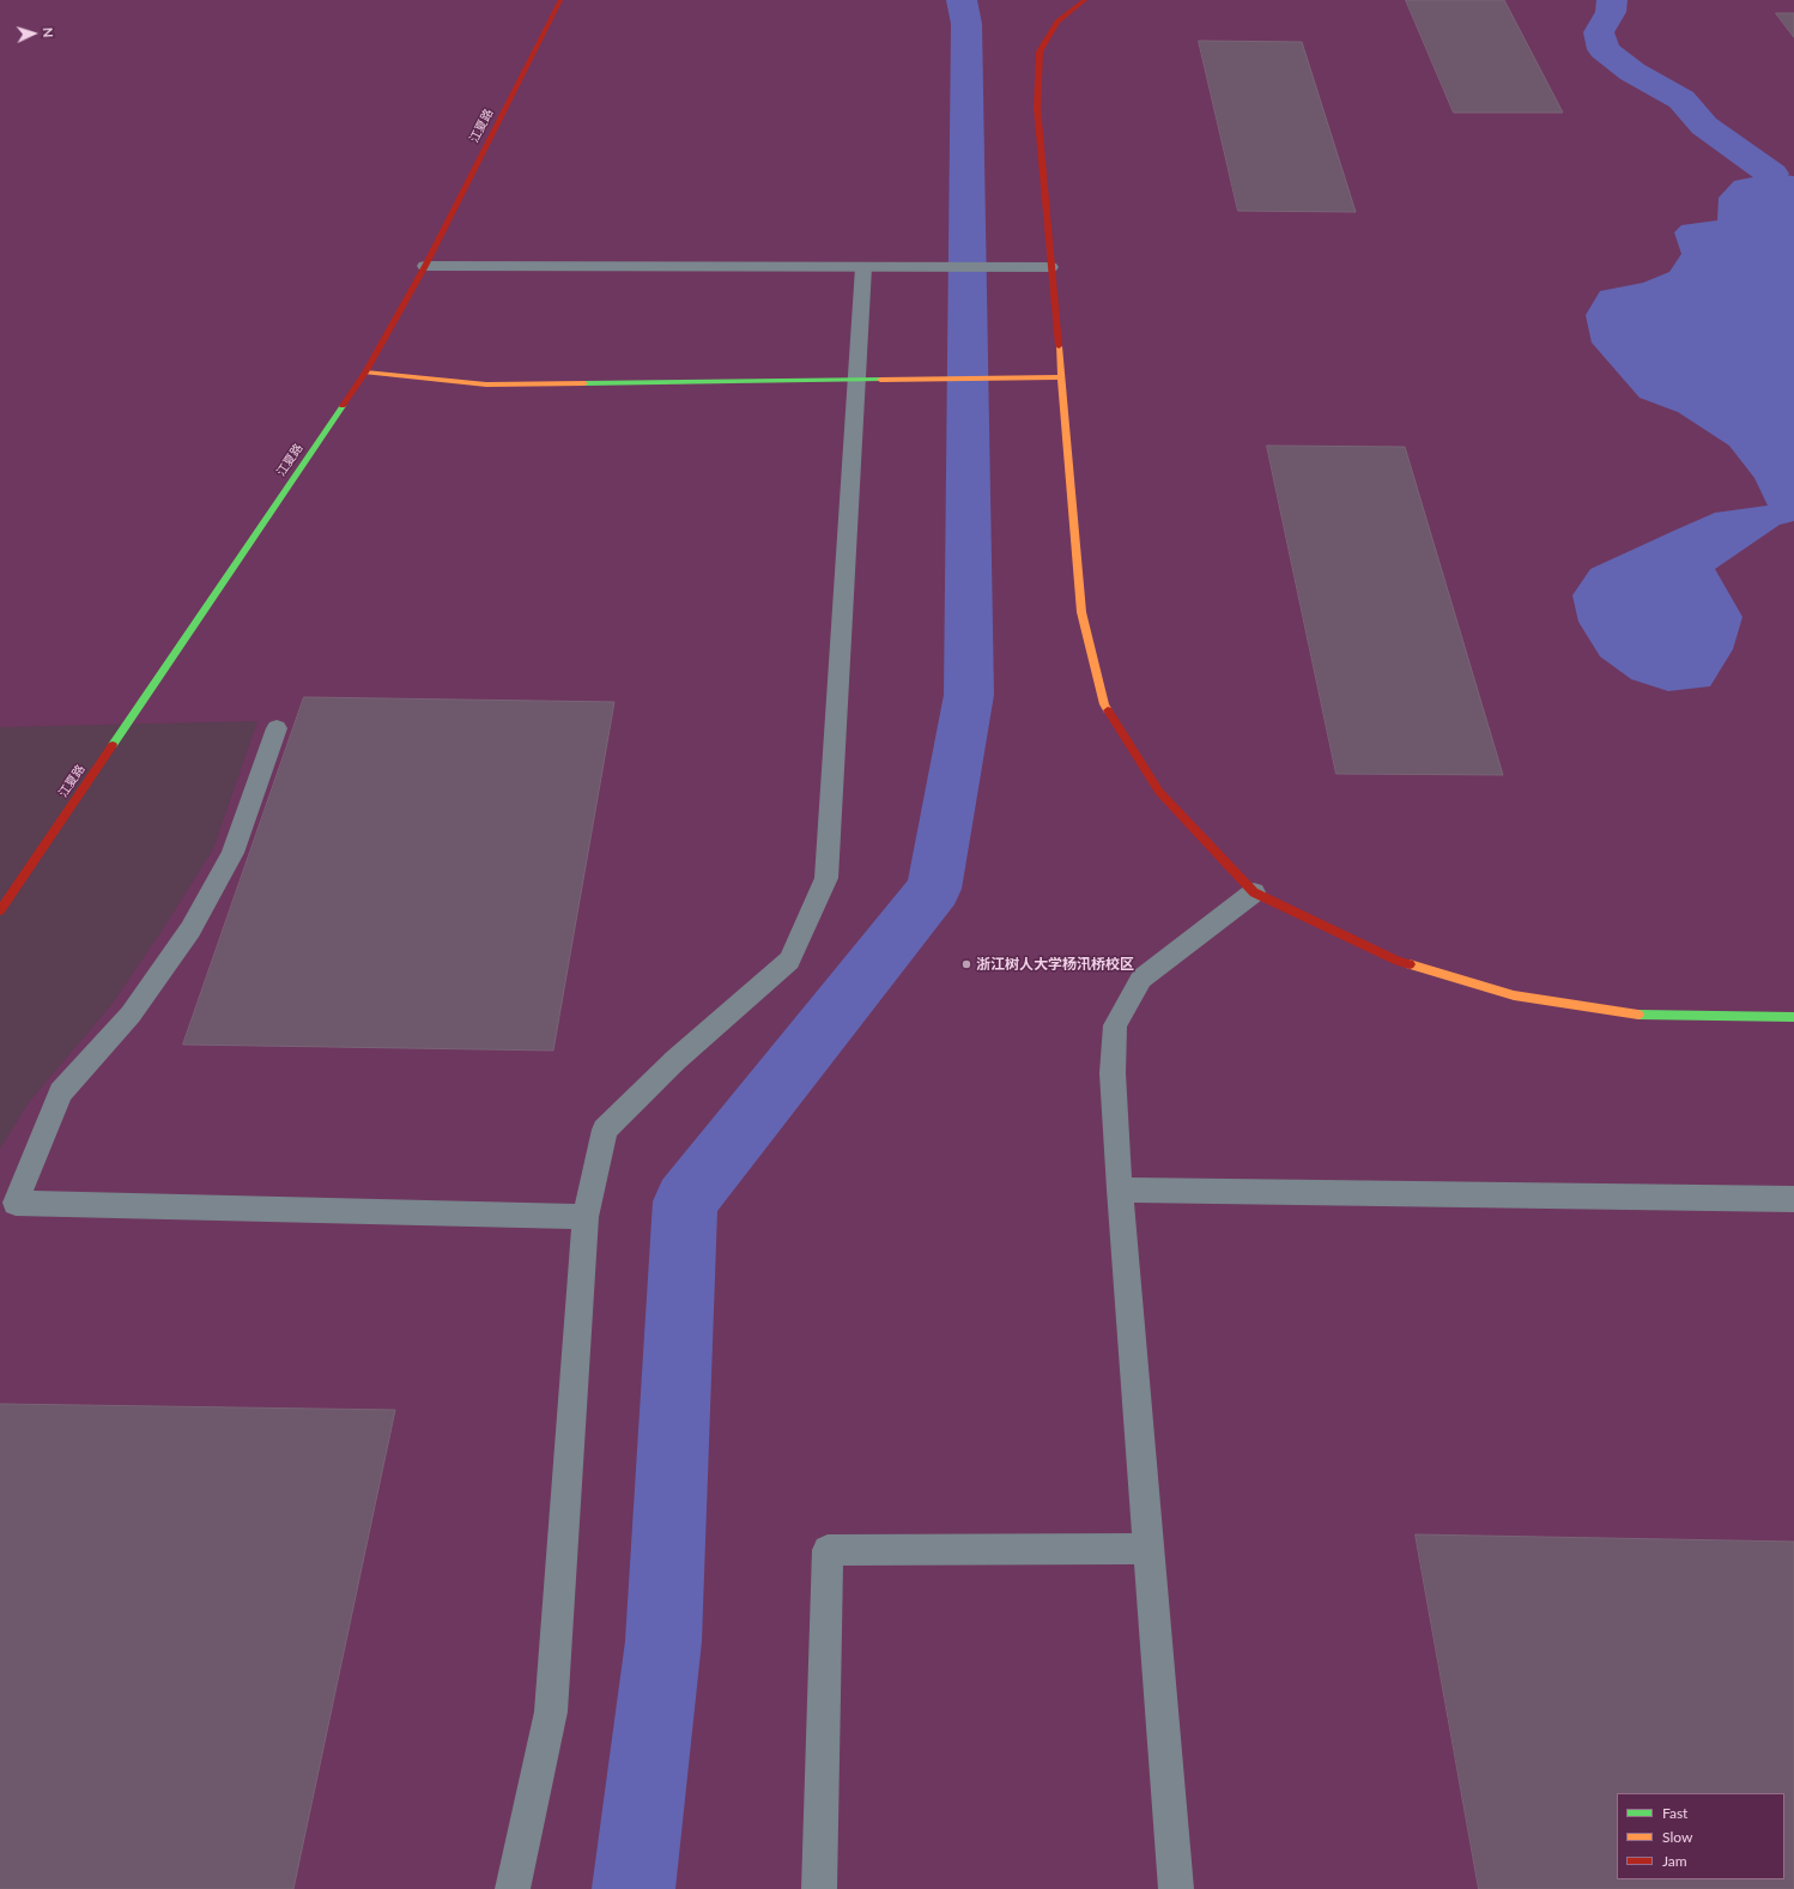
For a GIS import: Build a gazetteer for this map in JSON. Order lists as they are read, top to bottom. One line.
{"streets":{"street":["江夏路"]},"places":["浙江树人大学杨汛桥校区"],"legend":["Fast","Slow","Jam"],"north":"right"}
